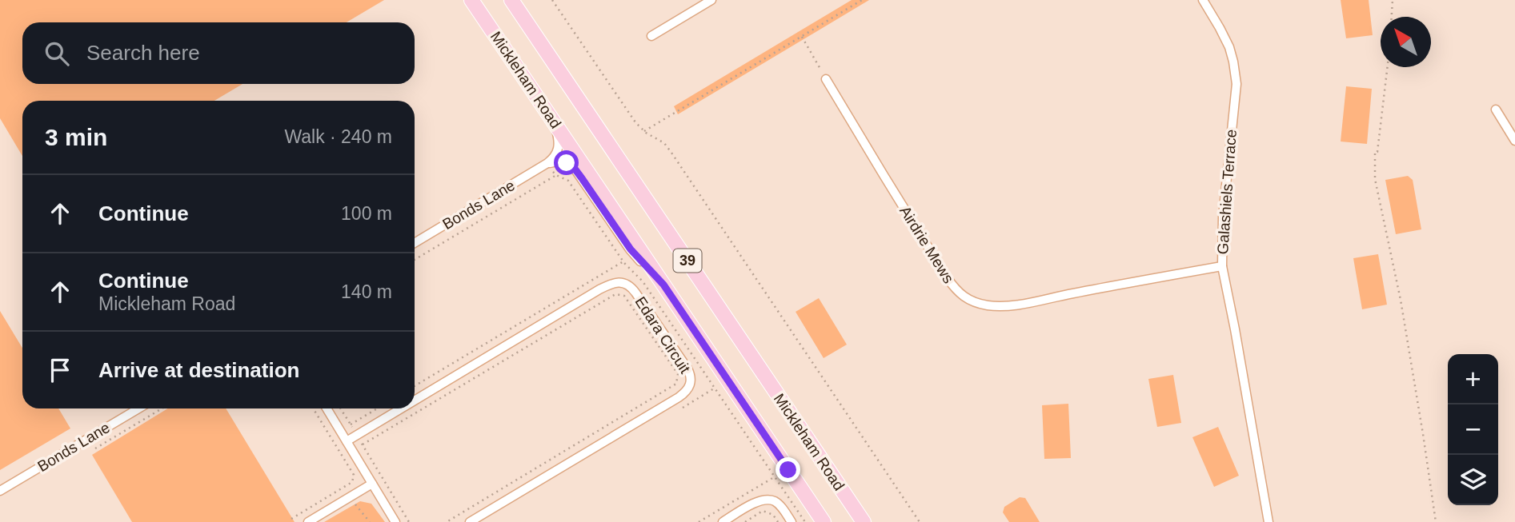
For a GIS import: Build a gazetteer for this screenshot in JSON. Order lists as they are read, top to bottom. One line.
{"streets":{"main road":["Mickleham Road","39"],"street":["Galashiels Terrace","Bonds Lane","Airdrie Mews","Edara Circuit"]},"crossings":[["Galashiels Terrace","Airdrie Mews"]],"north":"top left","page":{"search":"Search here","heading":["3 min","Walk · 240 m"],"list":[["Continue","100 m"],["Continue","Mickleham Road","140 m"],"Arrive at destination"],"map_buttons":["+","−"]}}
